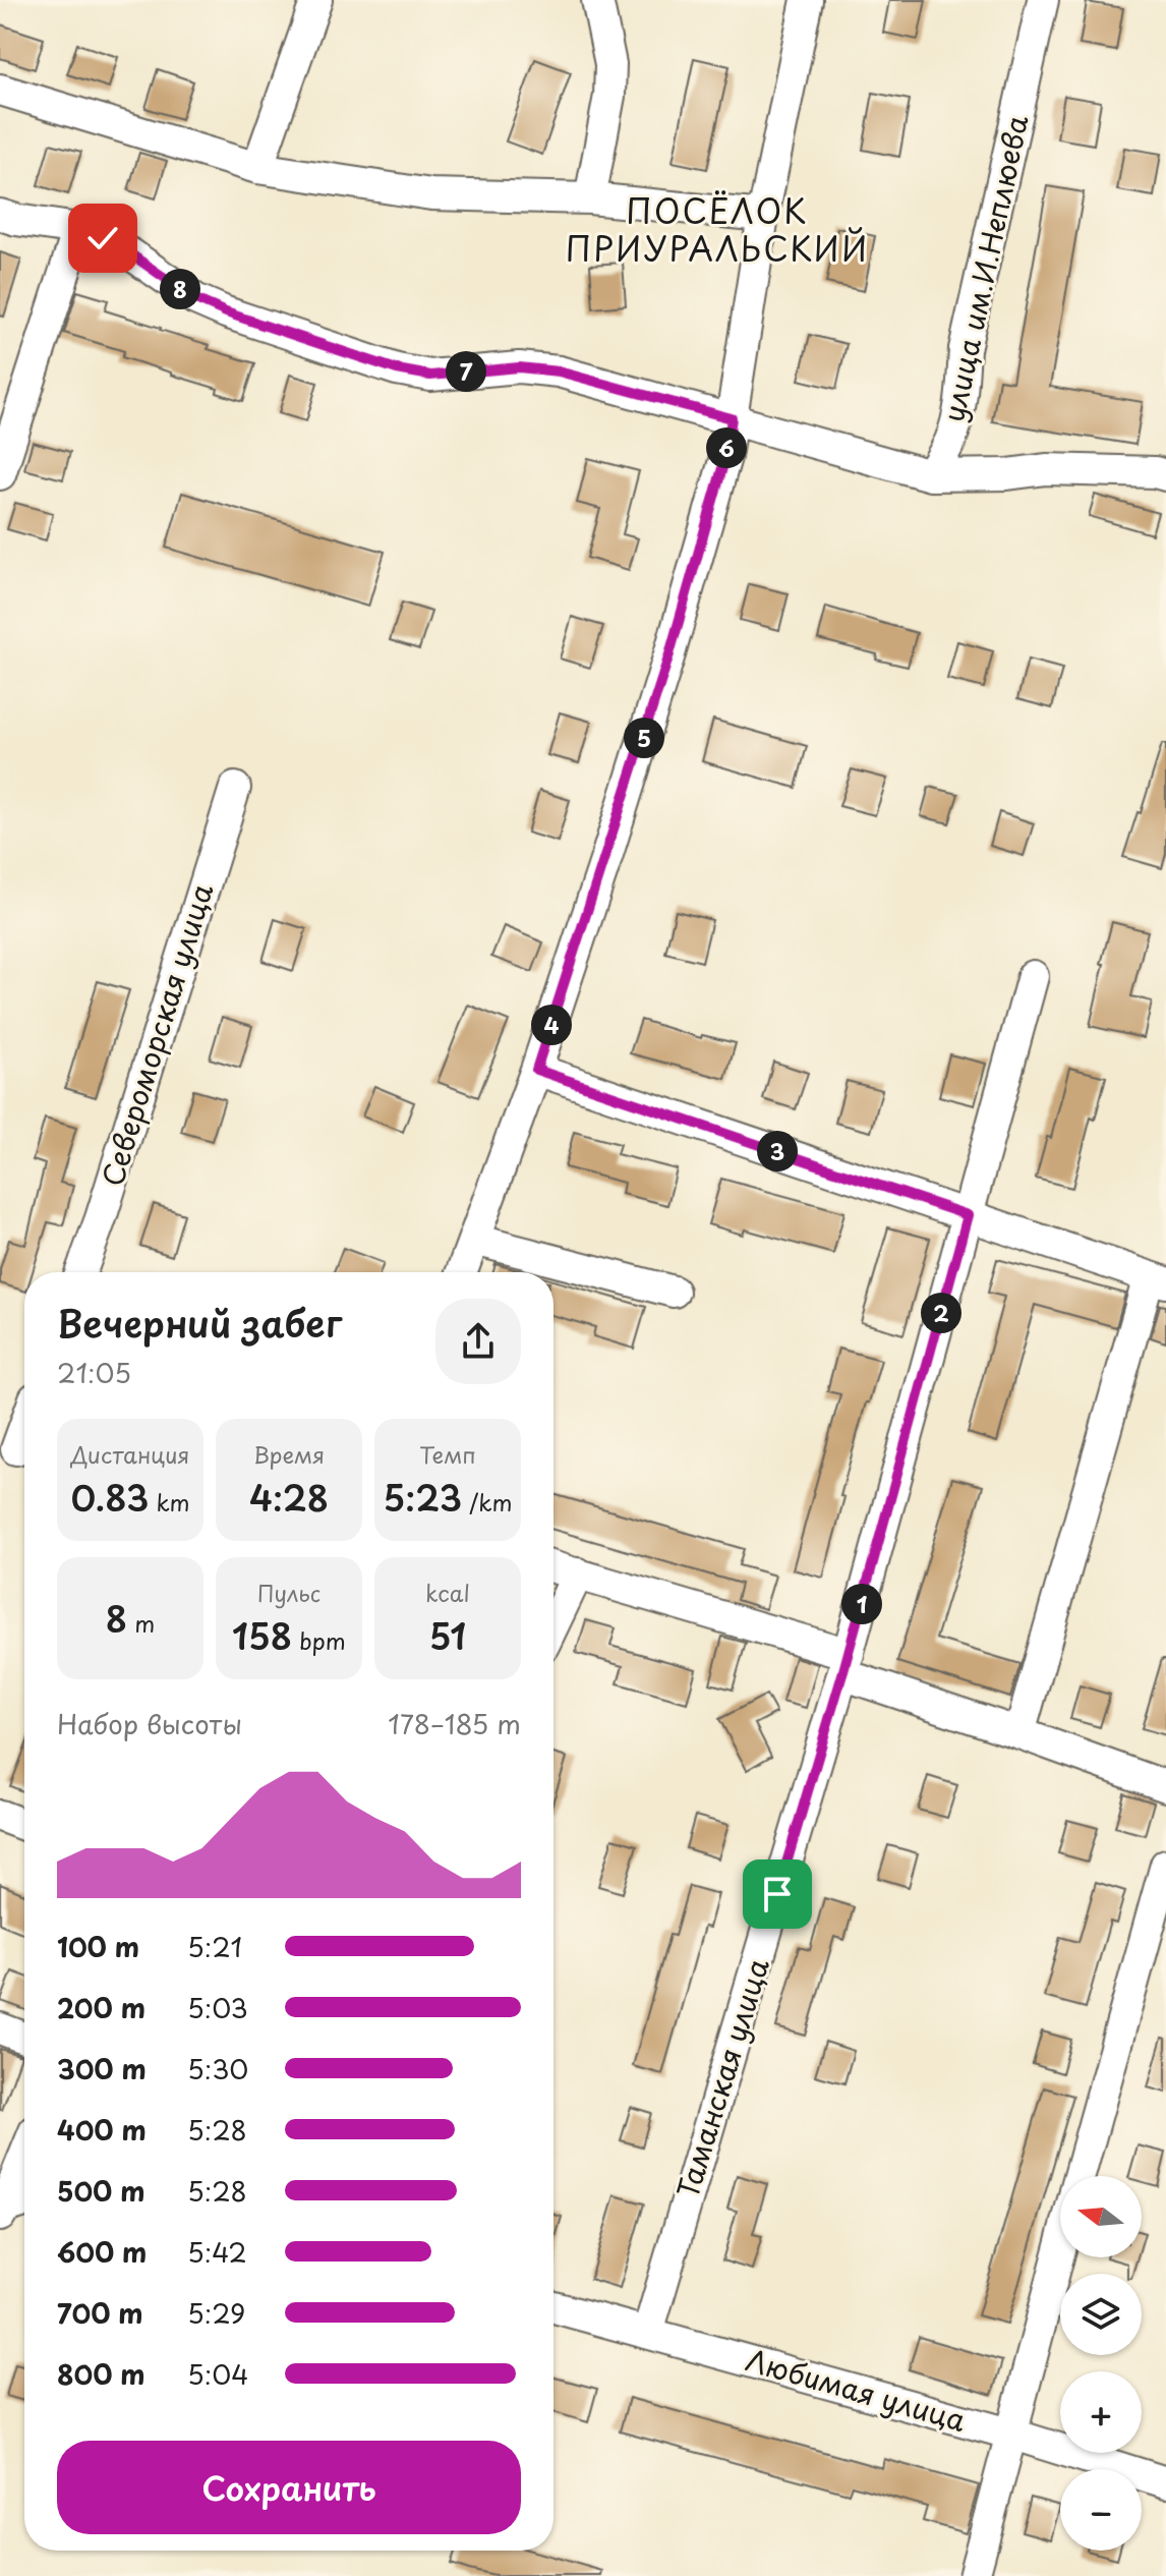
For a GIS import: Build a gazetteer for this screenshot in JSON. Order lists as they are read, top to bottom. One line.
{"streets":{"street":["улица им.И.Неплюева","Североморская улица","Таманская улица","Любимая улица"]},"crossings":[["Таманская улица","Любимая улица"]],"districts":["ПОСЁЛОК ПРИУРАЛЬСКИЙ"],"north":"left","page":{"pins":["8","7","6","5","4","3","2","1"],"heading":["Вечерний забег","21:05"],"stats":[["Дистанция","0.83 km"],["Время","4:28"],["Темп","5:23 /km"],["8 m"],["Пульс","158 bpm"],["kcal","51"]],"chart":["Набор высоты","178–185 m"],"list":[{"name":"100 m","note":"5:21"},{"name":"200 m","note":"5:03"},{"name":"300 m","note":"5:30"},{"name":"400 m","note":"5:28"},{"name":"500 m","note":"5:28"},{"name":"600 m","note":"5:42"},{"name":"700 m","note":"5:29"},{"name":"800 m","note":"5:04"}],"map_buttons":["+","−"],"buttons":"Сохранить"}}
